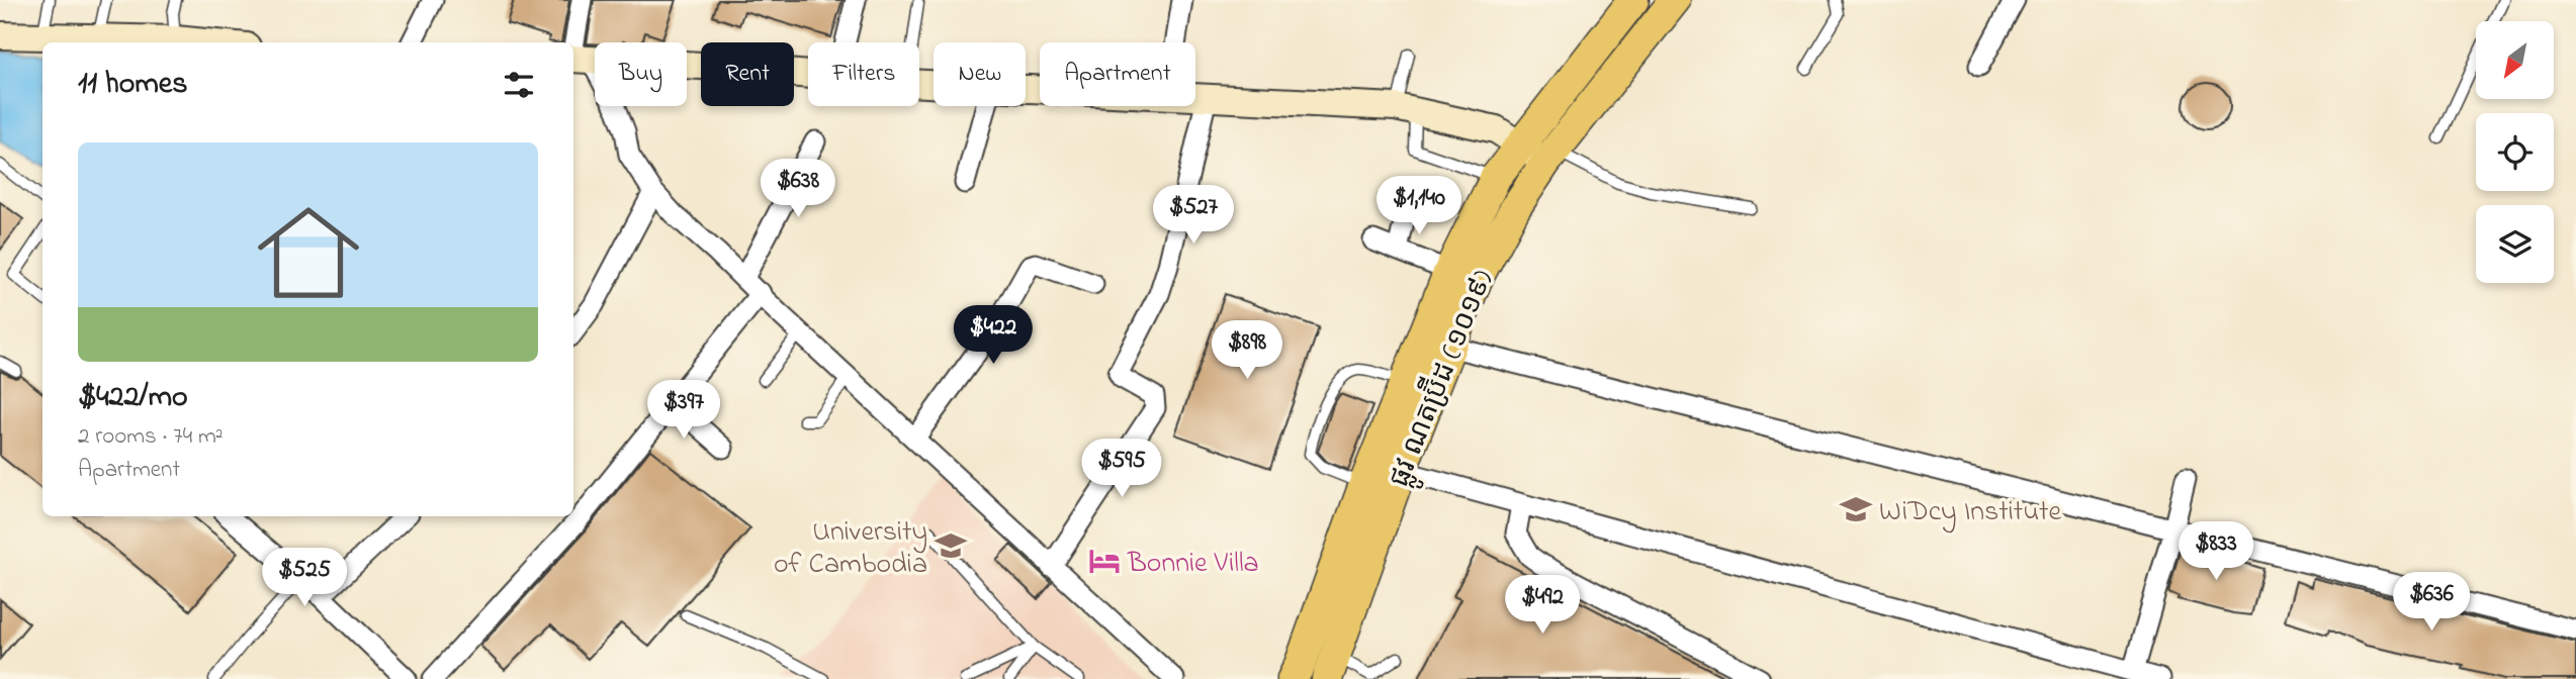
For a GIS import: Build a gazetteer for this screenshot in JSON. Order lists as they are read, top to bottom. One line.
{"streets":{"main road":["ផ្លូវ ណតប្រ៊ីដ (១០១៩)"]},"places":{"school or university":["WiDcy Institute","University of Cambodia"],"hotel":["Bonnie Villa"]},"north":"bottom left","page":{"chip":["Buy","Rent","Filters","New","Apartment"],"heading":"11 homes","list":[{"name":"$422/mo","note":"2 rooms · 74 m² · Apartment"}],"price":["$638","$1,140","$527","$422","$898","$397","$595","$833","$525","$636","$492"]}}
